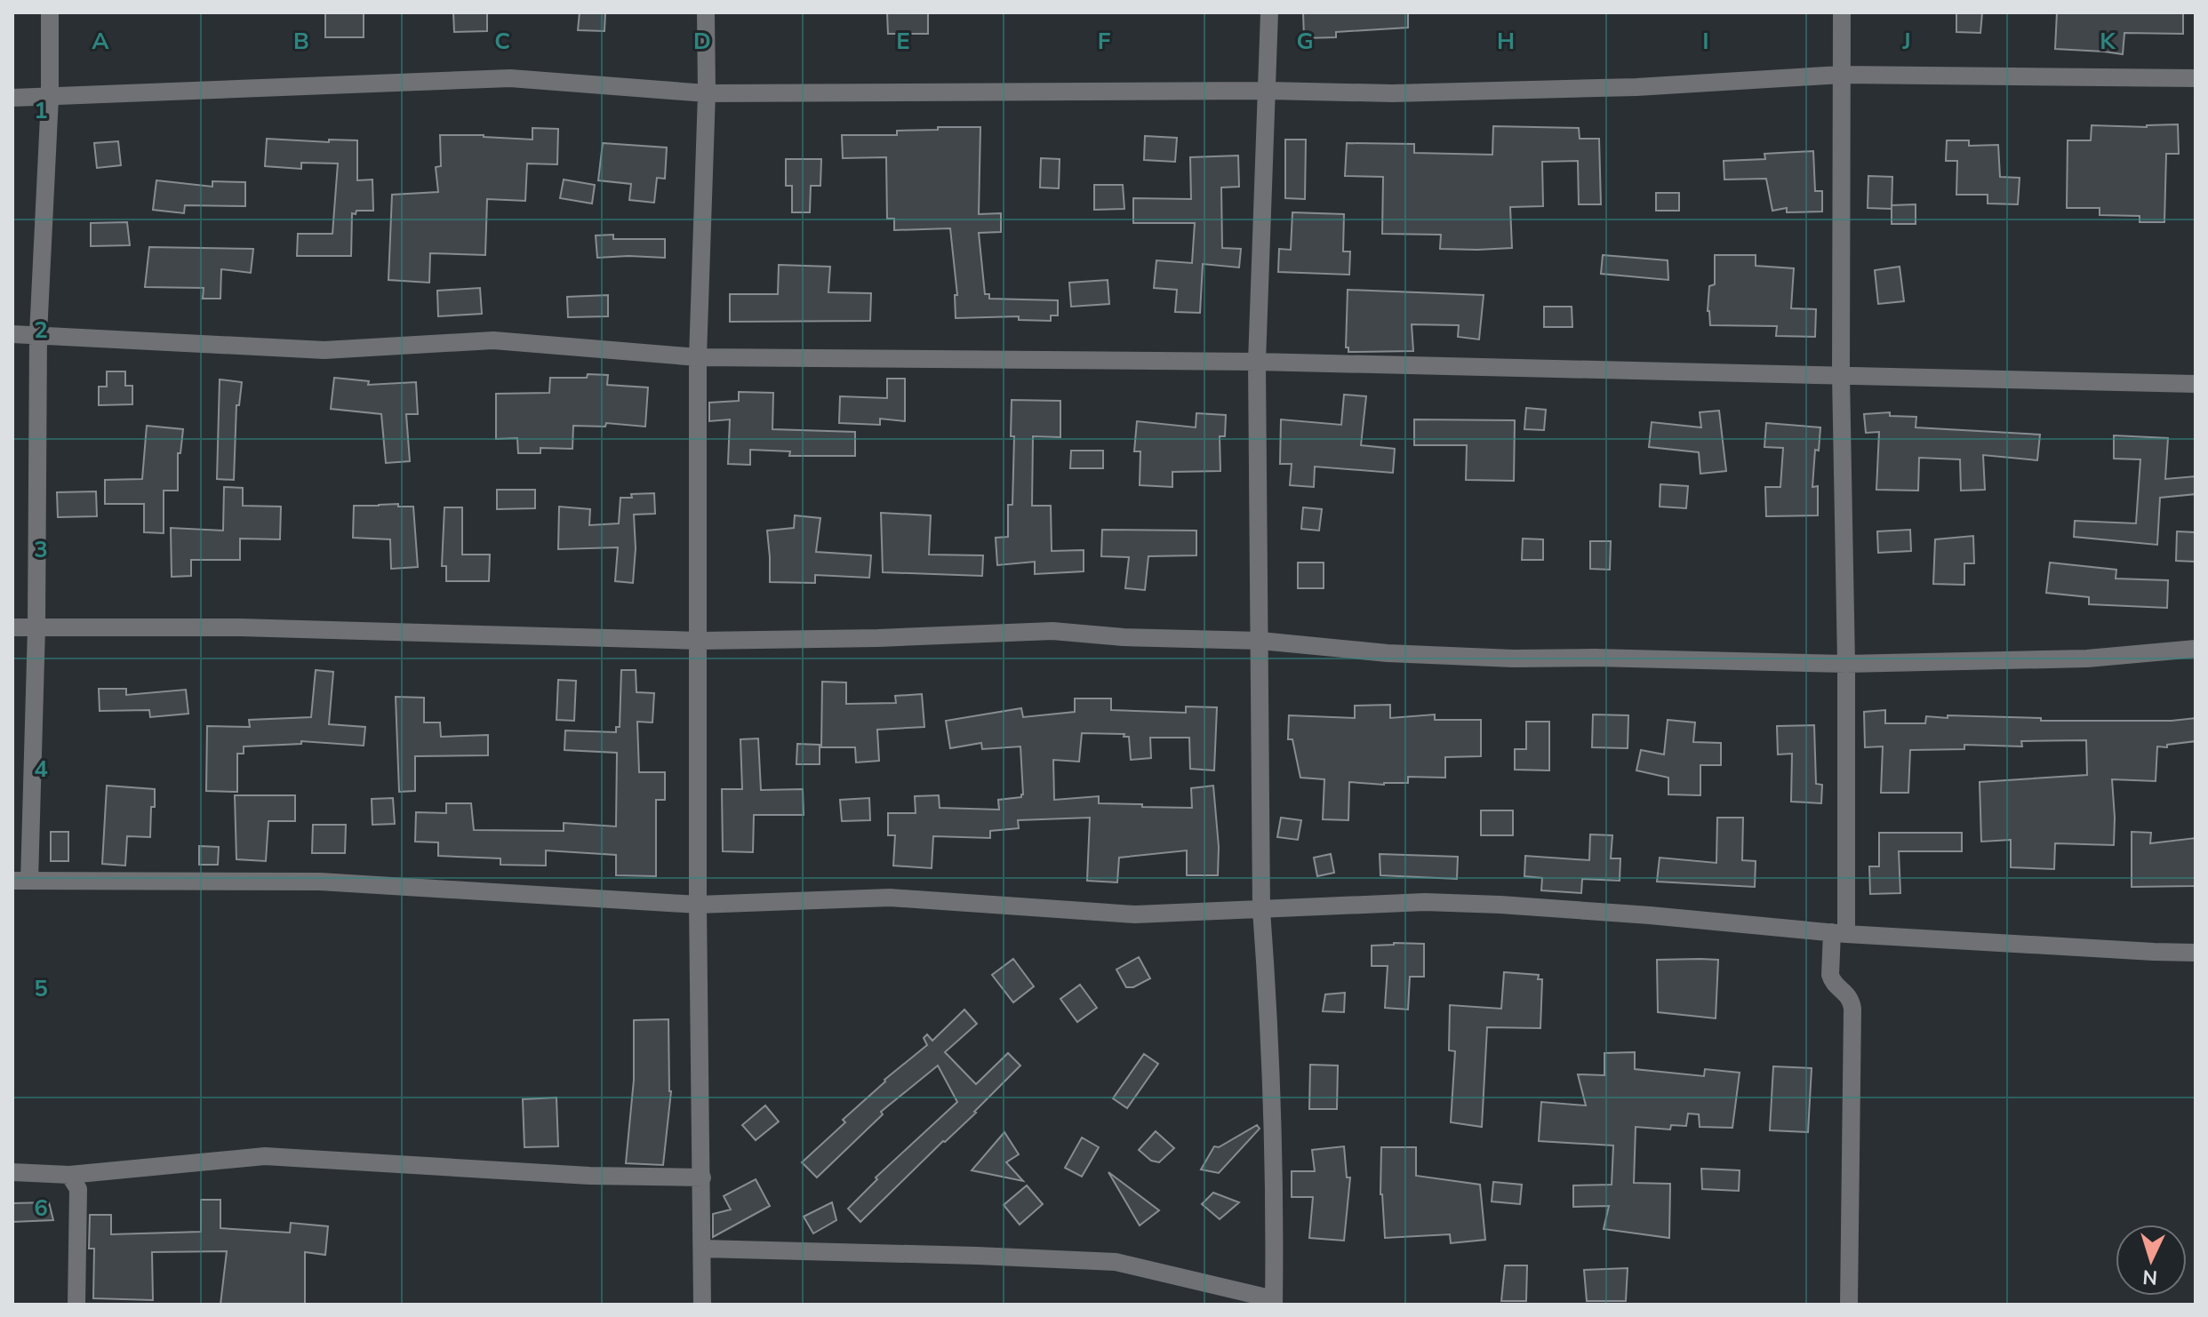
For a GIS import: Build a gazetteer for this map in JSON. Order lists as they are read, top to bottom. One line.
{"north":"bottom","grid":{"columns":["A","B","C","D","E","F","G","H","I","J","K"],"rows":["1","2","3","4","5","6"]}}
